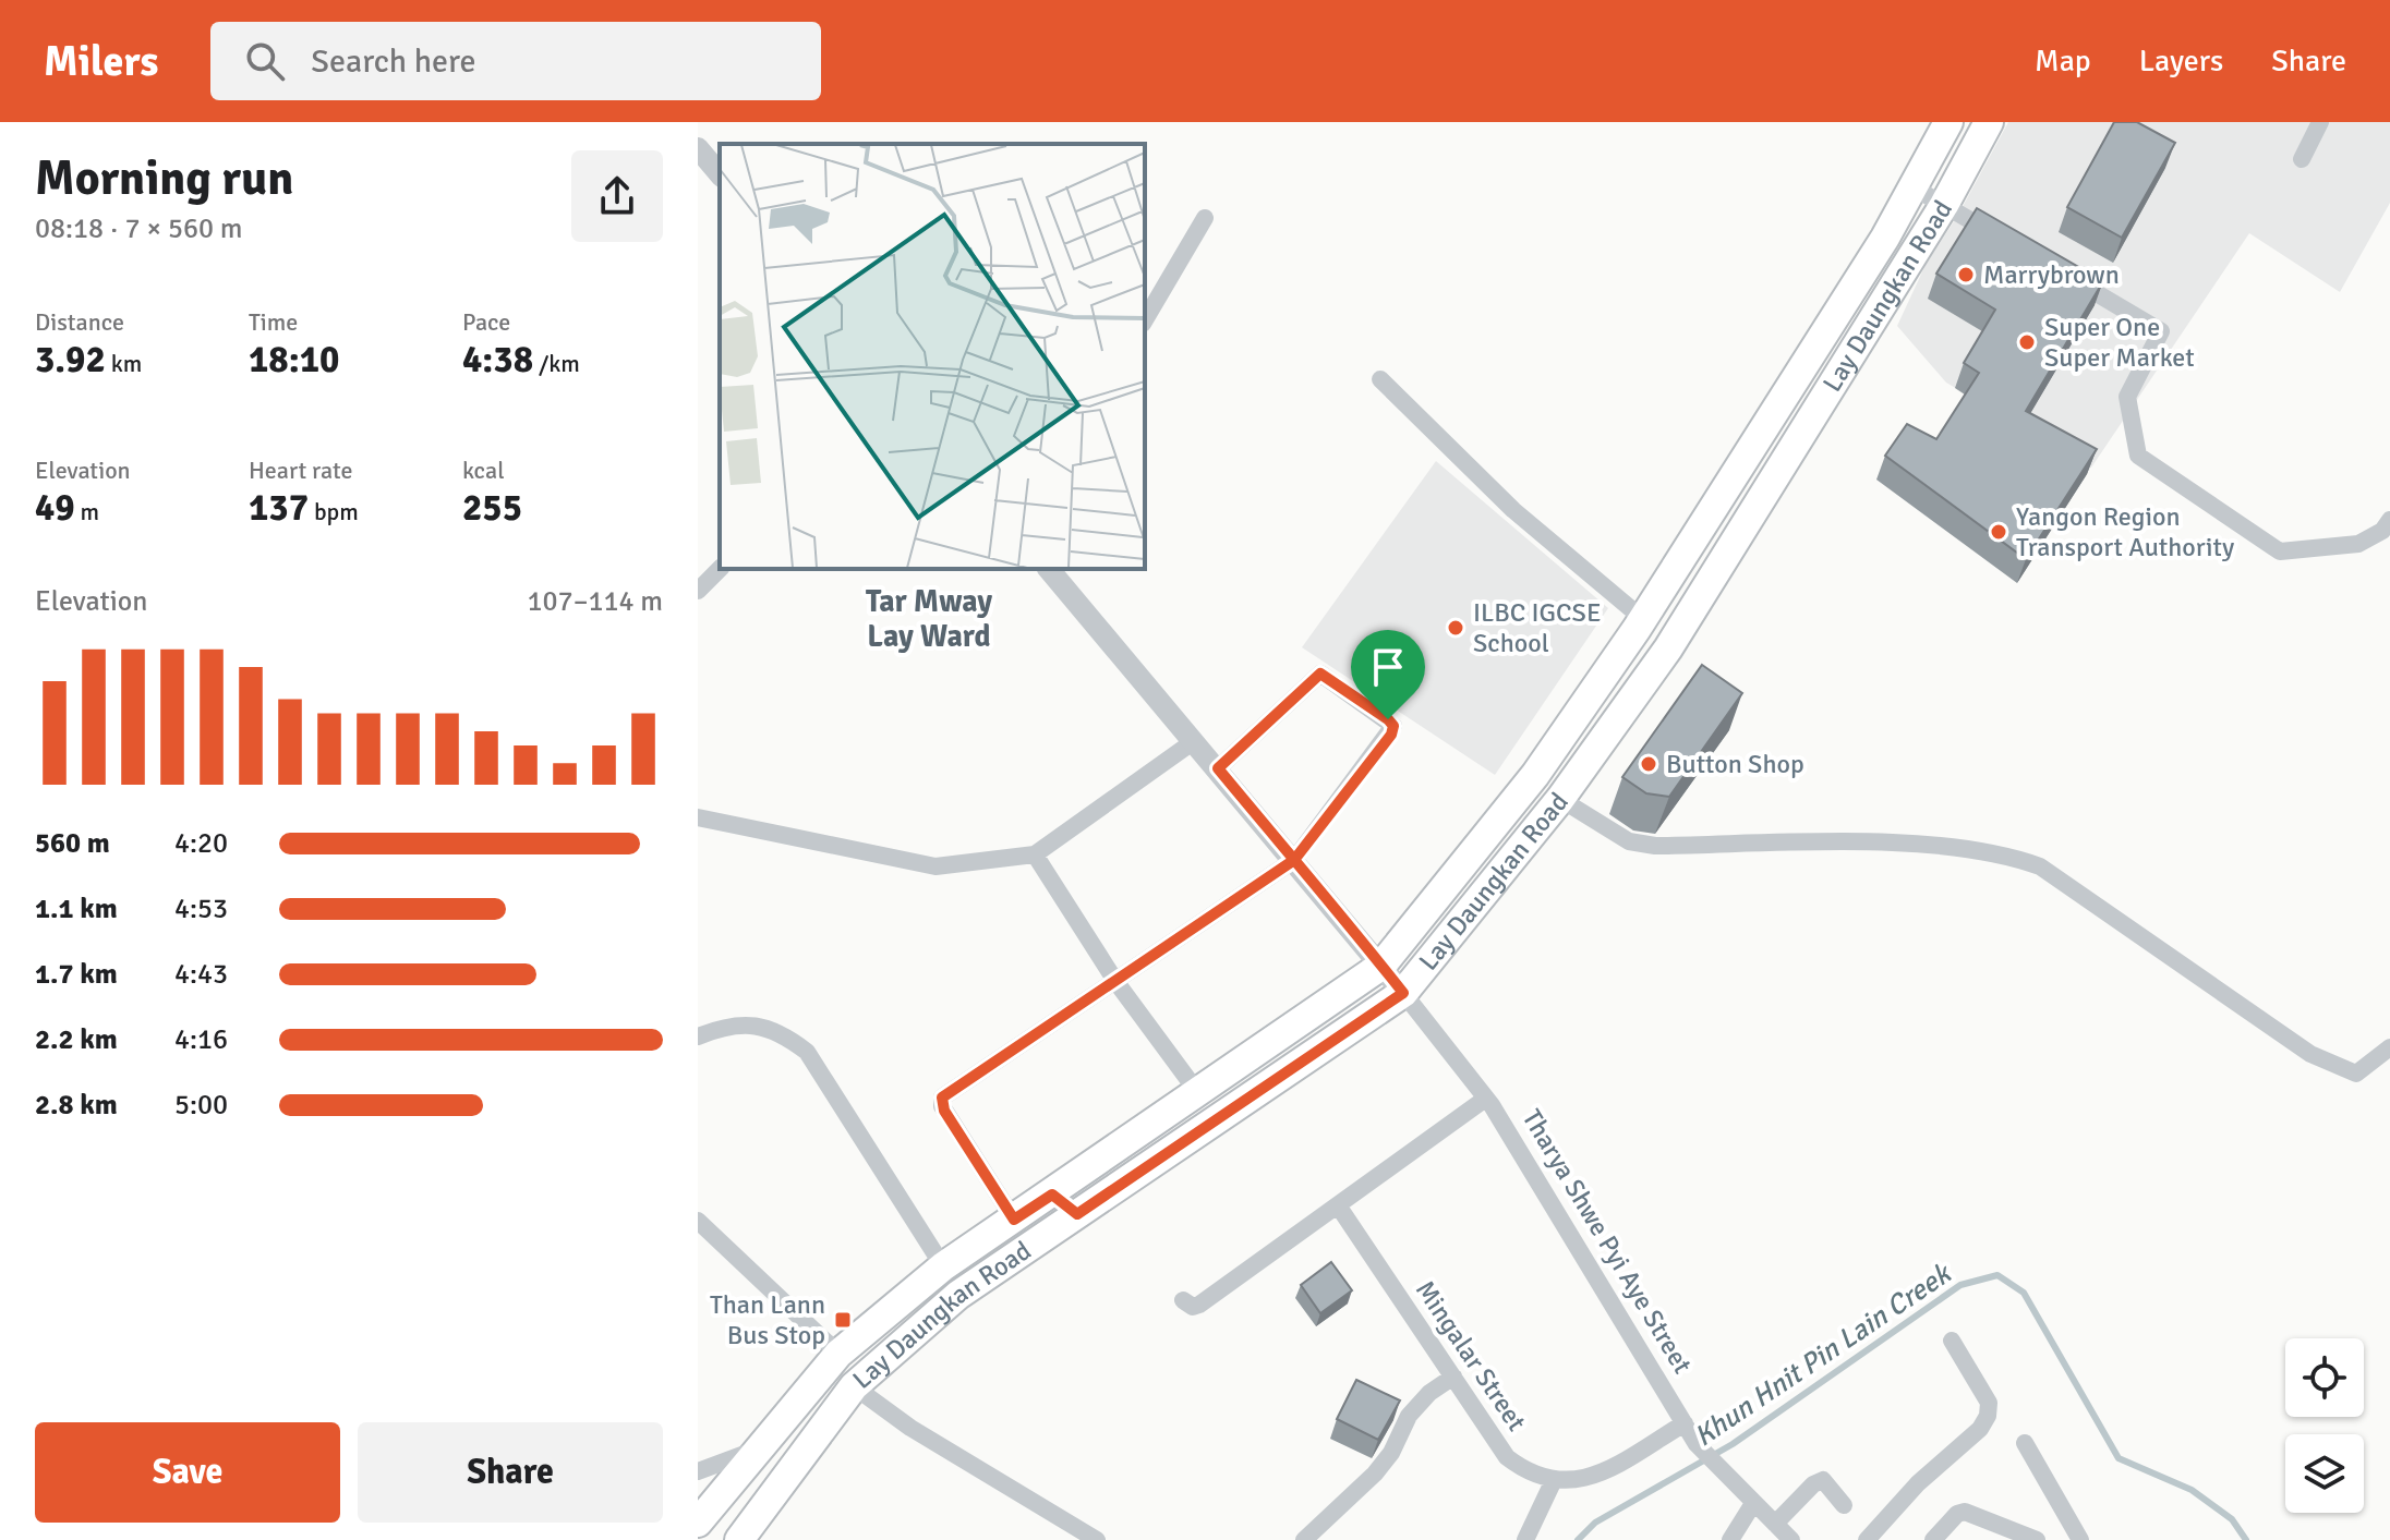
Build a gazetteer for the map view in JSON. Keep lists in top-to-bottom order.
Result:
{
  "streets": {
    "main road": ["Lay Daungkan Road"],
    "street": ["Tharya Shwe Pyi Aye Street", "Mingalar Street"]
  },
  "crossings": [
    ["Lay Daungkan Road", "Tharya Shwe Pyi Aye Street"],
    ["Tharya Shwe Pyi Aye Street", "Mingalar Street"]
  ],
  "districts": ["Tar Mway Lay Ward"],
  "water": ["Khun Hnit Pin Lain Creek"],
  "places": {
    "other": [
      "Marrybrown",
      "Super One Super Market",
      "Yangon Region Transport Authority",
      "ILBC IGCSE School",
      "Button Shop"
    ],
    "transit": ["Than Lann Bus Stop"]
  },
  "page": {
    "header": "Milers",
    "search": "Search here",
    "nav": ["Map", "Layers", "Share"],
    "heading": ["Morning run", "08:18 · 7 × 560 m"],
    "stats": [
      ["Distance", "3.92 km"],
      ["Time", "18:10"],
      ["Pace", "4:38 /km"],
      ["Elevation", "49 m"],
      ["Heart rate", "137 bpm"],
      ["kcal", "255"]
    ],
    "chart": ["Elevation", "107–114 m"],
    "list": [
      {
        "name": "560 m",
        "note": "4:20"
      },
      {
        "name": "1.1 km",
        "note": "4:53"
      },
      {
        "name": "1.7 km",
        "note": "4:43"
      },
      {
        "name": "2.2 km",
        "note": "4:16"
      },
      {
        "name": "2.8 km",
        "note": "5:00"
      }
    ],
    "buttons": ["Save", "Share"]
  }
}
